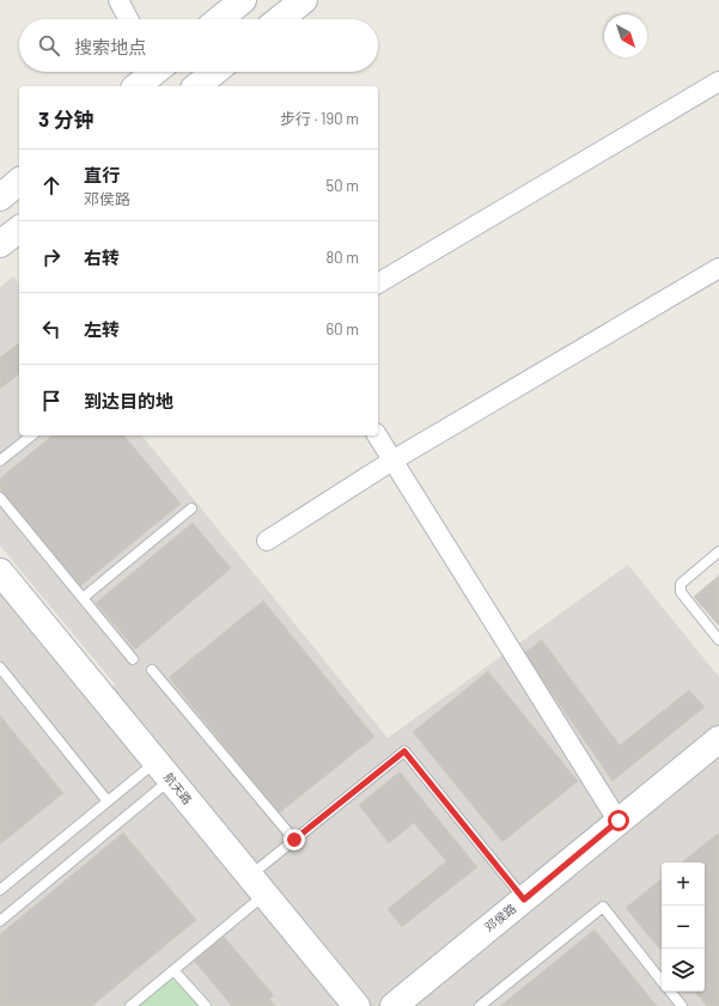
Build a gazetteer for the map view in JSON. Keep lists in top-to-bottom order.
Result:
{
  "streets": {
    "street": ["航天路", "邓侯路"]
  },
  "north": "bottom right",
  "page": {
    "search": "搜索地点",
    "heading": ["3 分钟", "步行 · 190 m"],
    "list": [
      ["直行", "邓侯路", "50 m"],
      ["右转", "80 m"],
      ["左转", "60 m"],
      "到达目的地"
    ],
    "map_buttons": ["+", "−"]
  }
}
